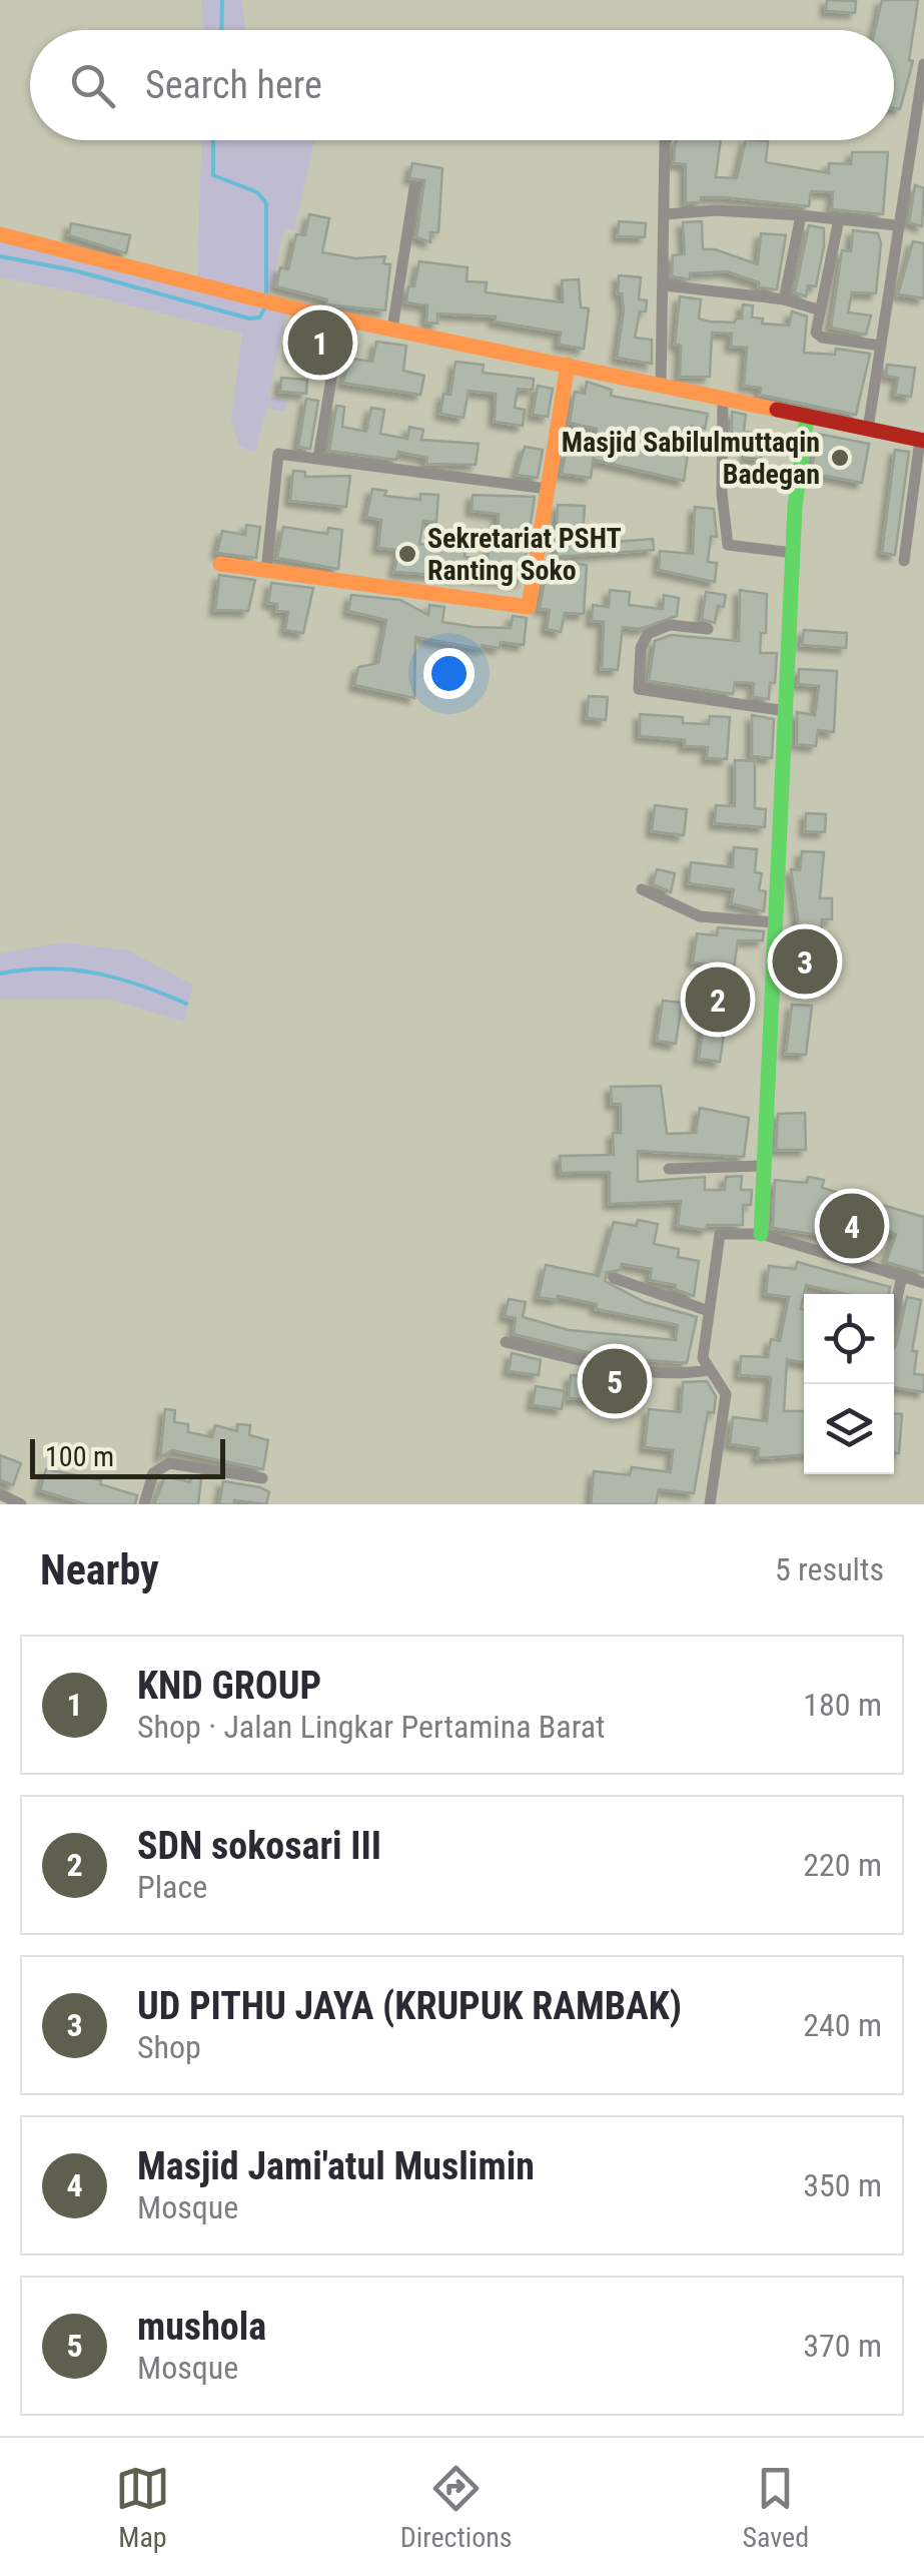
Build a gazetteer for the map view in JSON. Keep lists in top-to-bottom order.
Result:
{
  "places": ["Masjid Sabilulmuttaqin Badegan", "Sekretariat PSHT Ranting Soko"],
  "scale_bar": "100 m",
  "page": {
    "search": "Search here",
    "pins": [
      "1",
      "3",
      "2",
      "4",
      "5"
    ],
    "scale": "100 m",
    "heading": ["Nearby", "5 results"],
    "list": [
      {
        "mark": "1",
        "name": "KND GROUP",
        "note": "Shop · Jalan Lingkar Pertamina Barat",
        "value": "180 m"
      },
      {
        "mark": "2",
        "name": "SDN sokosari III",
        "note": "Place",
        "value": "220 m"
      },
      {
        "mark": "3",
        "name": "UD PITHU JAYA (KRUPUK RAMBAK)",
        "note": "Shop",
        "value": "240 m"
      },
      {
        "mark": "4",
        "name": "Masjid Jami'atul Muslimin",
        "note": "Mosque",
        "value": "350 m"
      },
      {
        "mark": "5",
        "name": "mushola",
        "note": "Mosque",
        "value": "370 m"
      }
    ],
    "nav": ["Map", "Directions", "Saved"]
  }
}
